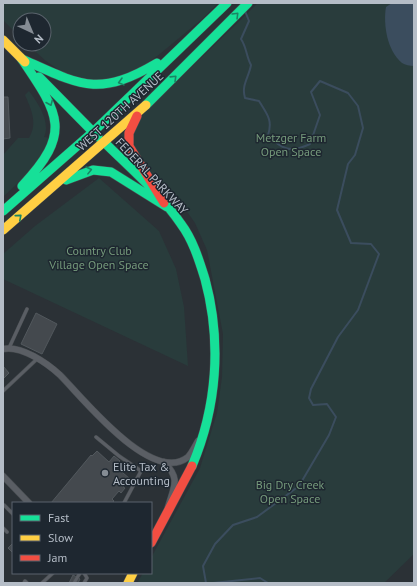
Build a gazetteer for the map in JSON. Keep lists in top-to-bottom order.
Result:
{
  "streets": {
    "main road": ["WEST 120TH AVENUE", "FEDERAL PARKWAY"]
  },
  "crossings": [
    ["WEST 120TH AVENUE", "FEDERAL PARKWAY"]
  ],
  "parks": ["Metzger Farm Open Space", "Country Club Village Open Space", "Big Dry Creek Open Space"],
  "places": ["Elite Tax & Accounting"],
  "legend": ["Fast", "Slow", "Jam"],
  "north": "bottom right"
}
